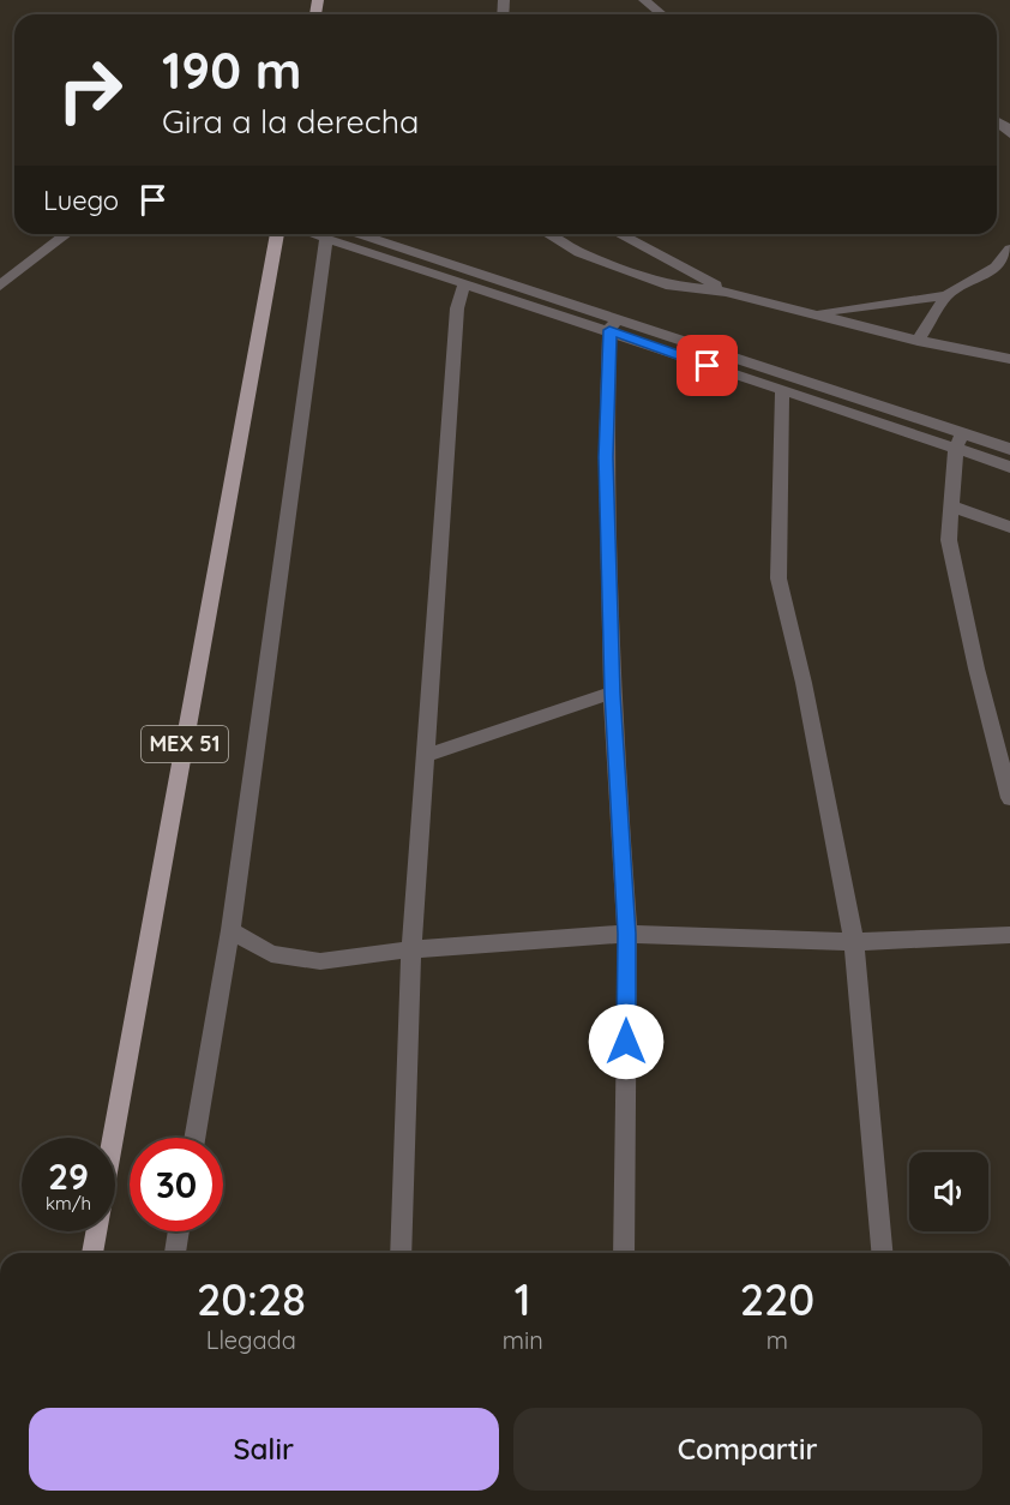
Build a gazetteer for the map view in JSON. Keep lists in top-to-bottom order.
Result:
{
  "streets": {
    "main road": ["MEX 51"]
  },
  "page": {
    "turn": ["190 m", "Gira a la derecha"],
    "then": "Luego",
    "speed": "29 km/h",
    "limit": "30",
    "eta": [
      "20:28",
      "Llegada",
      "1",
      "min",
      "220",
      "m"
    ],
    "buttons": ["Salir", "Compartir"]
  }
}
